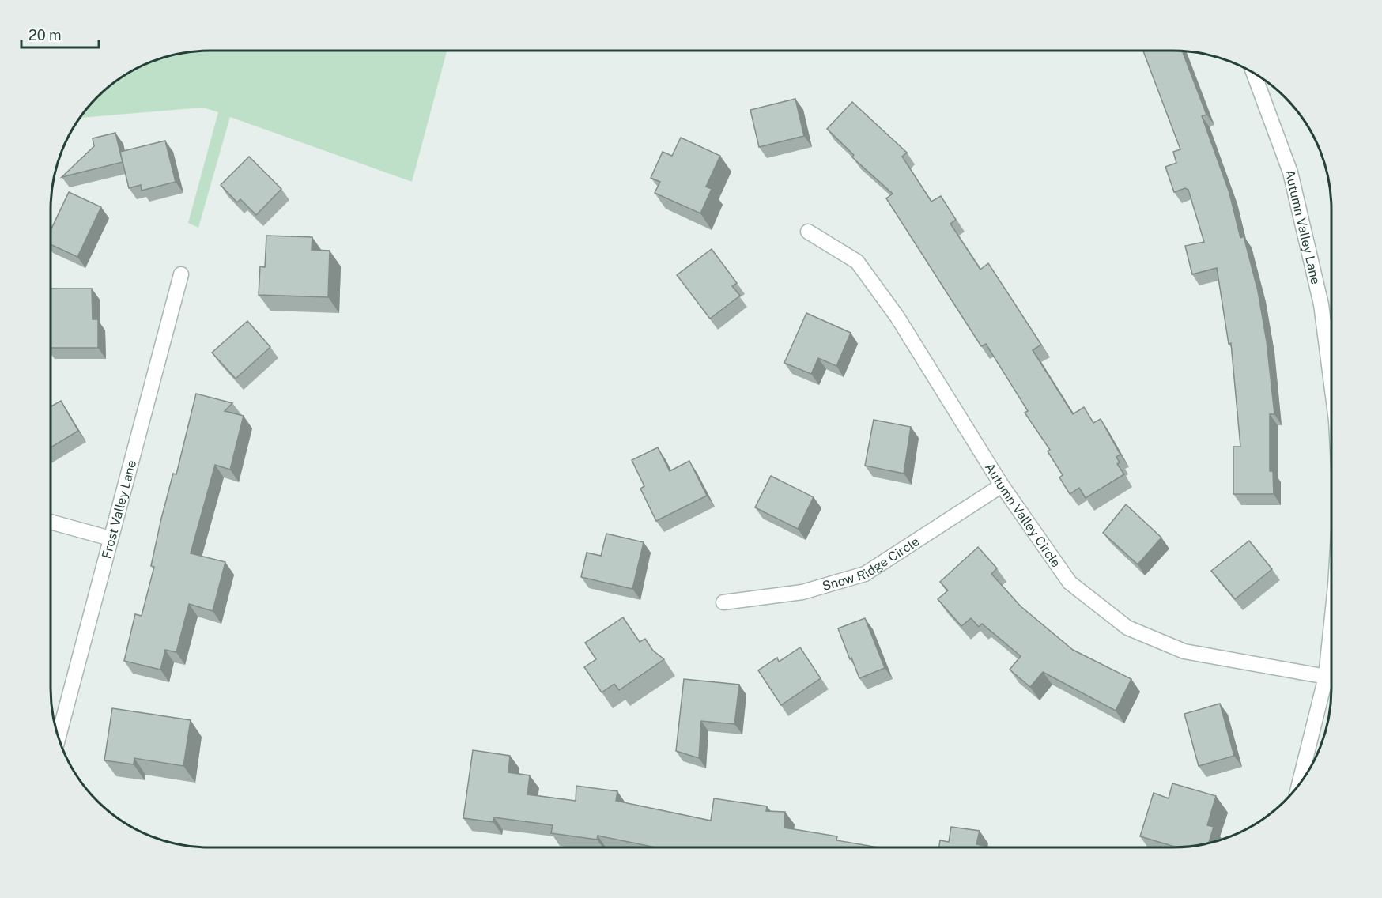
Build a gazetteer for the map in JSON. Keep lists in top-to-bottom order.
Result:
{
  "streets": {
    "street": [
      "Autumn Valley Lane",
      "Frost Valley Lane",
      "Autumn Valley Circle",
      "Snow Ridge Circle"
    ]
  },
  "crossings": [
    ["Autumn Valley Circle", "Snow Ridge Circle"]
  ],
  "scale_bar": "20 m"
}
